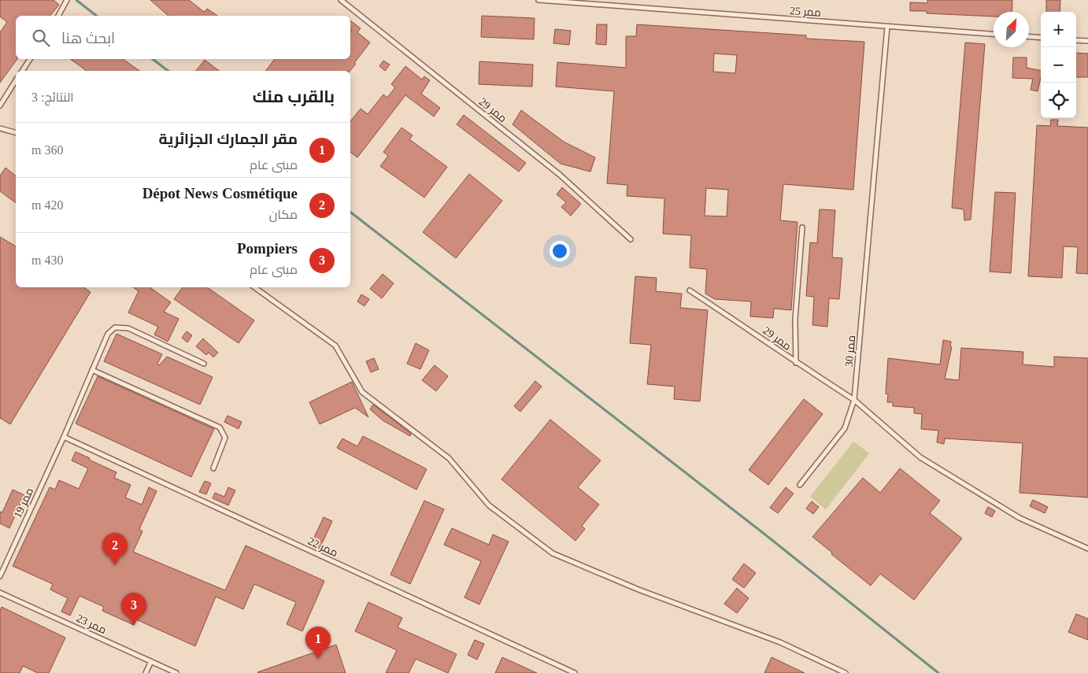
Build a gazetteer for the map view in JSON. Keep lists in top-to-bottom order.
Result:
{
  "streets": {
    "lane": [
      "ممر 25",
      "ممر 29",
      "ممر 30",
      "ممر 19",
      "ممر 22",
      "ممر 23"
    ]
  },
  "crossings": [
    ["ممر 25", "ممر 30"],
    ["ممر 29", "ممر 30"],
    ["ممر 19", "ممر 22"]
  ],
  "north": "top right",
  "page": {
    "map_buttons": ["+", "−"],
    "search": "ابحث هنا",
    "heading": ["بالقرب منك", "النتائج: 3"],
    "list": [
      {
        "mark": "1",
        "name": "مقر الجمارك الجزائرية",
        "note": "مبنى عام",
        "value": "360 m"
      },
      {
        "mark": "2",
        "name": "Dépot News Cosmétique",
        "note": "مكان",
        "value": "420 m"
      },
      {
        "mark": "3",
        "name": "Pompiers",
        "note": "مبنى عام",
        "value": "430 m"
      }
    ],
    "pins": ["2", "3", "1"]
  }
}
